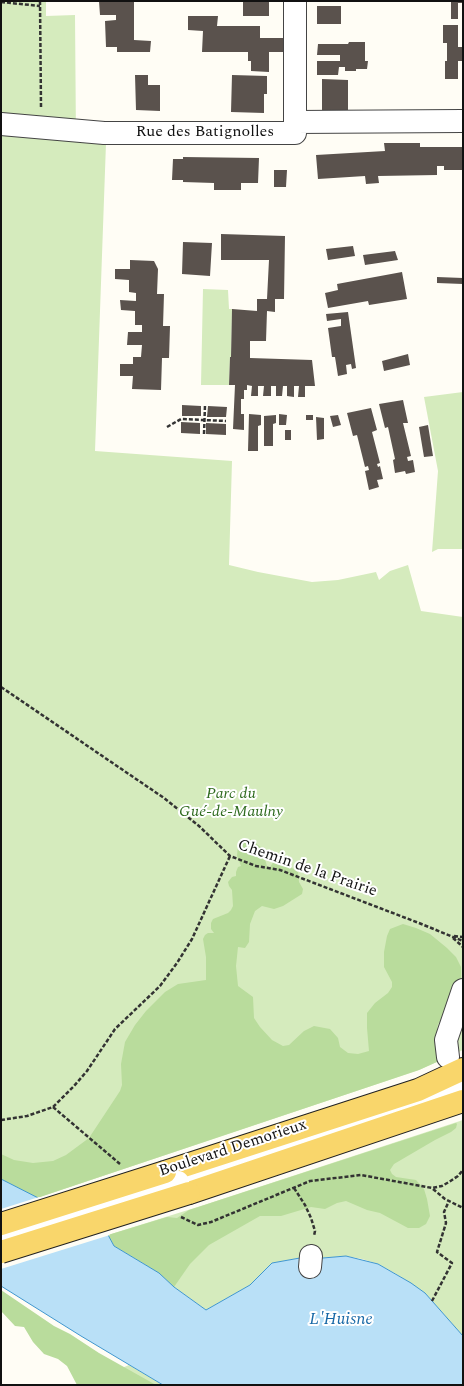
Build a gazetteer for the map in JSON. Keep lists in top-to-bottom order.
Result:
{
  "streets": {
    "main road": ["Boulevard Demorieux"],
    "street": ["Rue des Batignolles"],
    "path": ["Chemin de la Prairie"]
  },
  "water": ["L'Huisne"],
  "parks": ["Parc du Gué-de-Maulny"]
}
